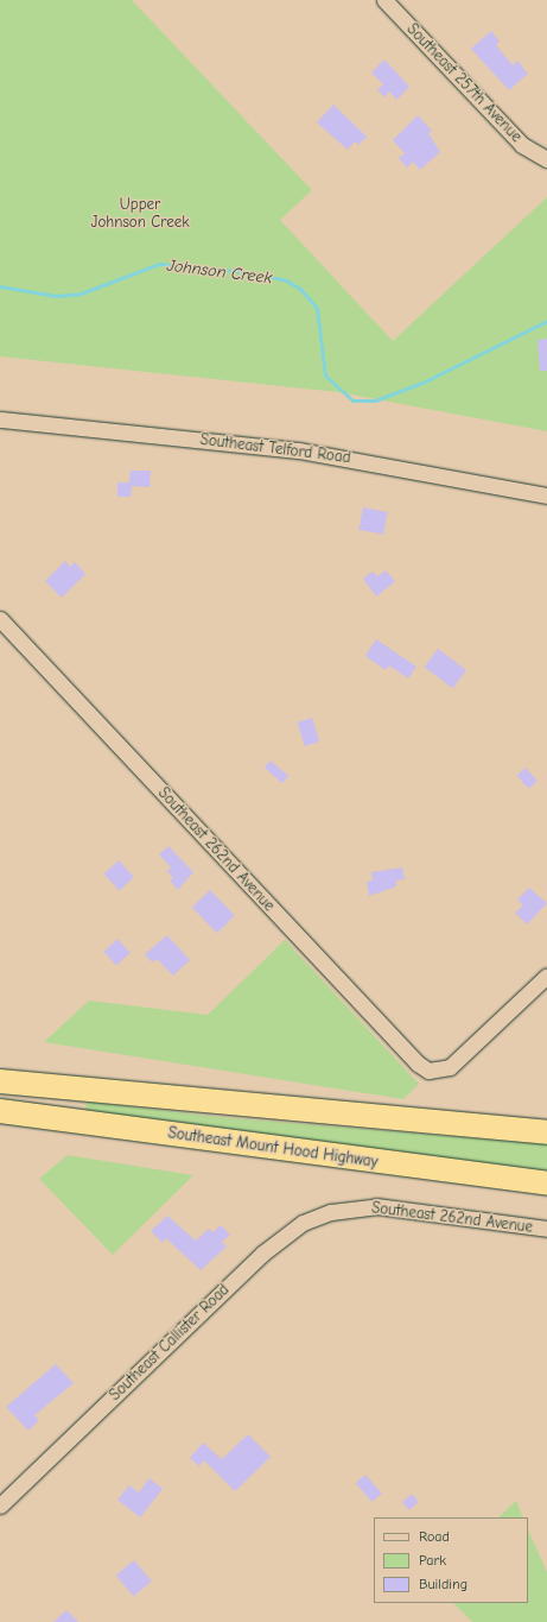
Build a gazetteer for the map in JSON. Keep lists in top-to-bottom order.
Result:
{
  "streets": {
    "highway": ["Southeast Mount Hood Highway"],
    "street": [
      "Southeast 257th Avenue",
      "Southeast Telford Road",
      "Southeast 262nd Avenue",
      "Southeast Callister Road"
    ]
  },
  "crossings": [
    ["Southeast 262nd Avenue", "Southeast Callister Road"]
  ],
  "water": ["Johnson Creek"],
  "parks": ["Upper Johnson Creek"],
  "legend": ["Road", "Park", "Building"]
}
